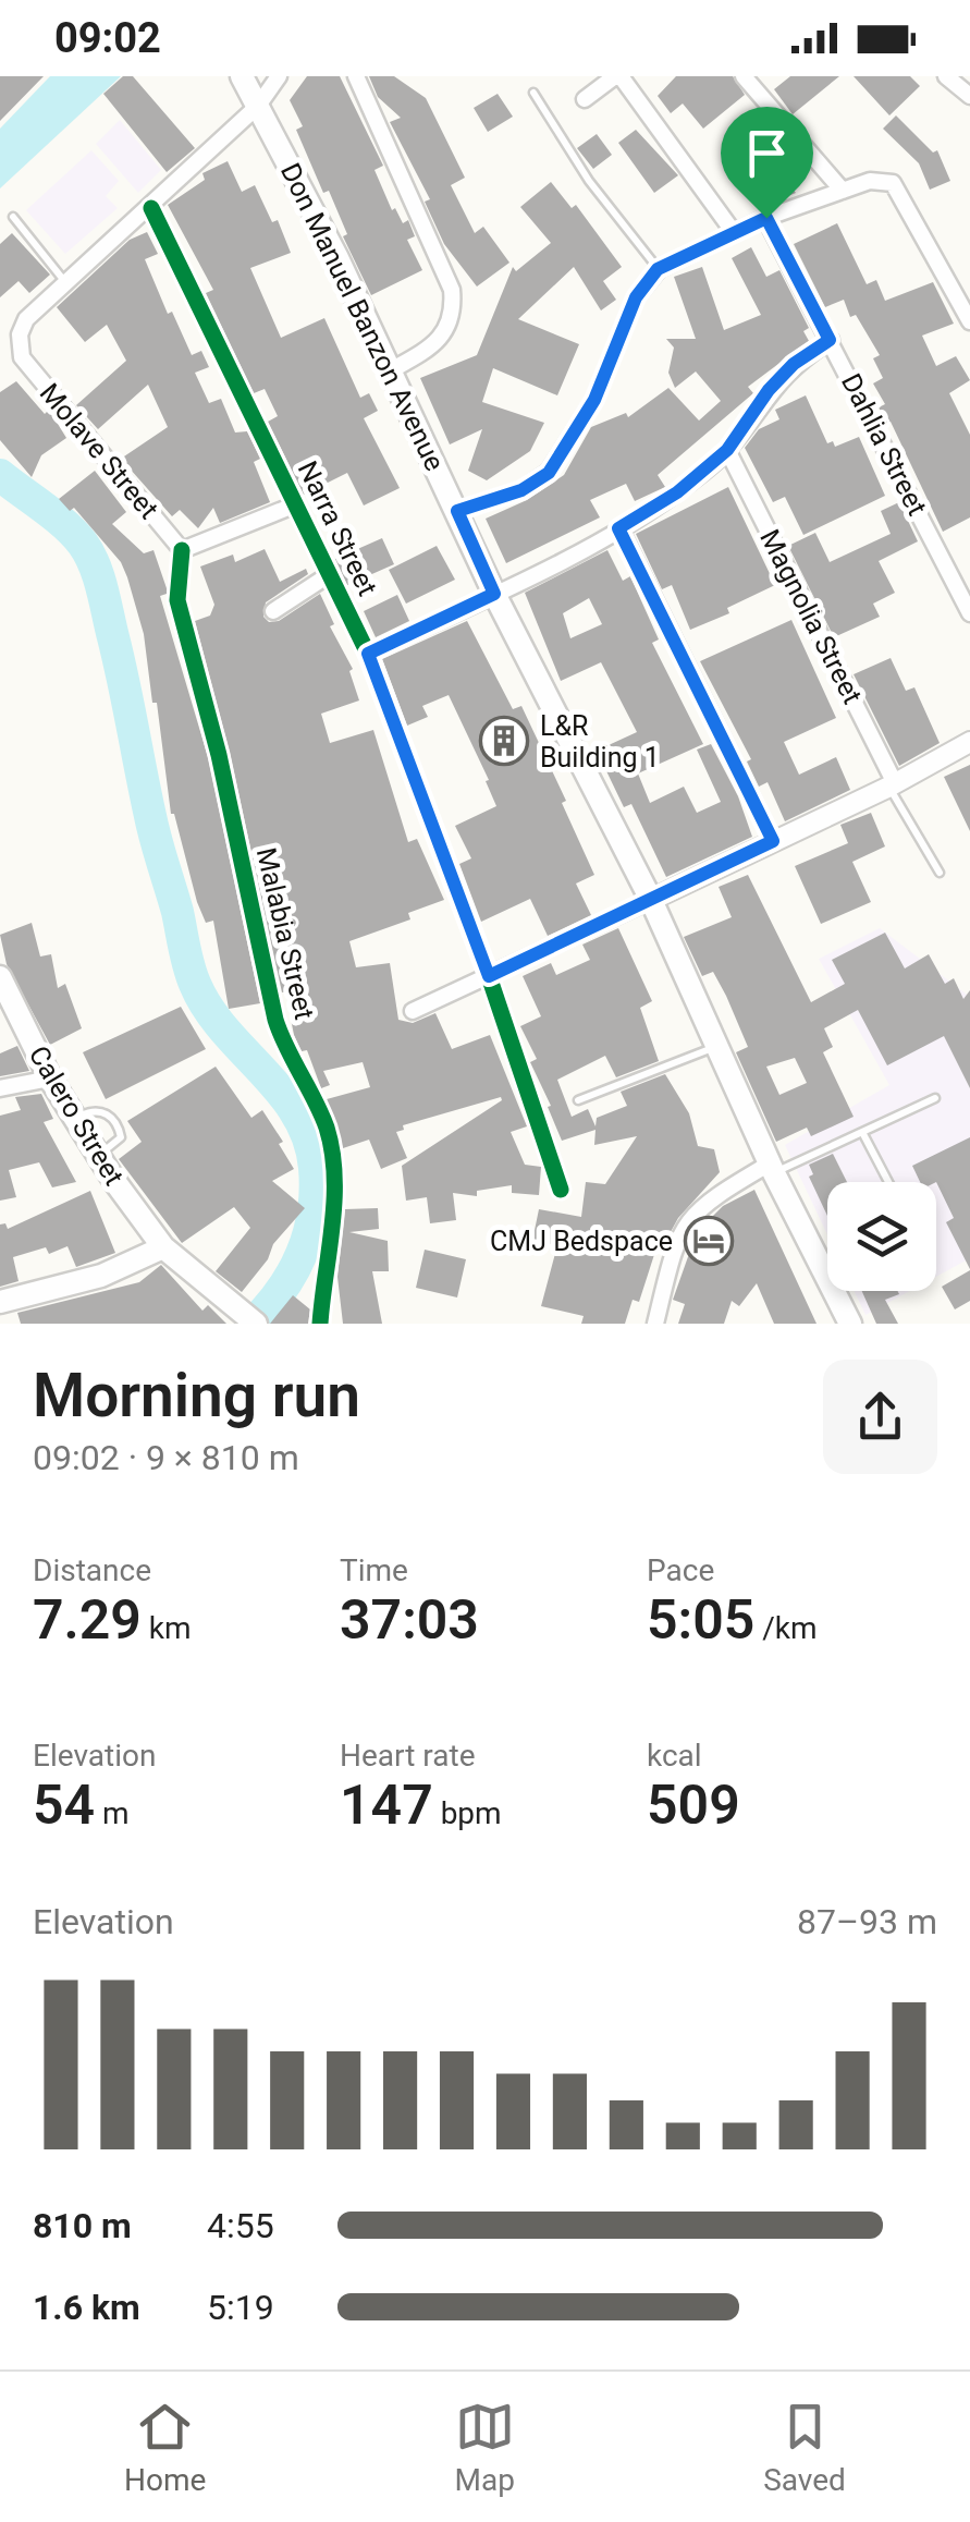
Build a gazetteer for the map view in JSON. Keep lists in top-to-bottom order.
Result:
{
  "streets": {
    "main road": ["Don Manuel Banzon Avenue", "Calero Street"],
    "street": [
      "Dahlia Street",
      "Molave Street",
      "Narra Street",
      "Magnolia Street",
      "Malabia Street"
    ]
  },
  "crossings": [
    ["Don Manuel Banzon Avenue", "Molave Street"],
    ["Molave Street", "Narra Street"],
    ["Molave Street", "Malabia Street"]
  ],
  "places": {
    "building": ["L&R Building 1"],
    "hotel": ["CMJ Bedspace"]
  },
  "page": {
    "status": "09:02",
    "heading": ["Morning run", "09:02 · 9 × 810 m"],
    "stats": [
      ["Distance", "7.29 km"],
      ["Time", "37:03"],
      ["Pace", "5:05 /km"],
      ["Elevation", "54 m"],
      ["Heart rate", "147 bpm"],
      ["kcal", "509"]
    ],
    "chart": ["Elevation", "87–93 m"],
    "list": [
      {
        "name": "810 m",
        "note": "4:55"
      },
      {
        "name": "1.6 km",
        "note": "5:19"
      }
    ],
    "tabs": ["Home", "Map", "Saved"]
  }
}
